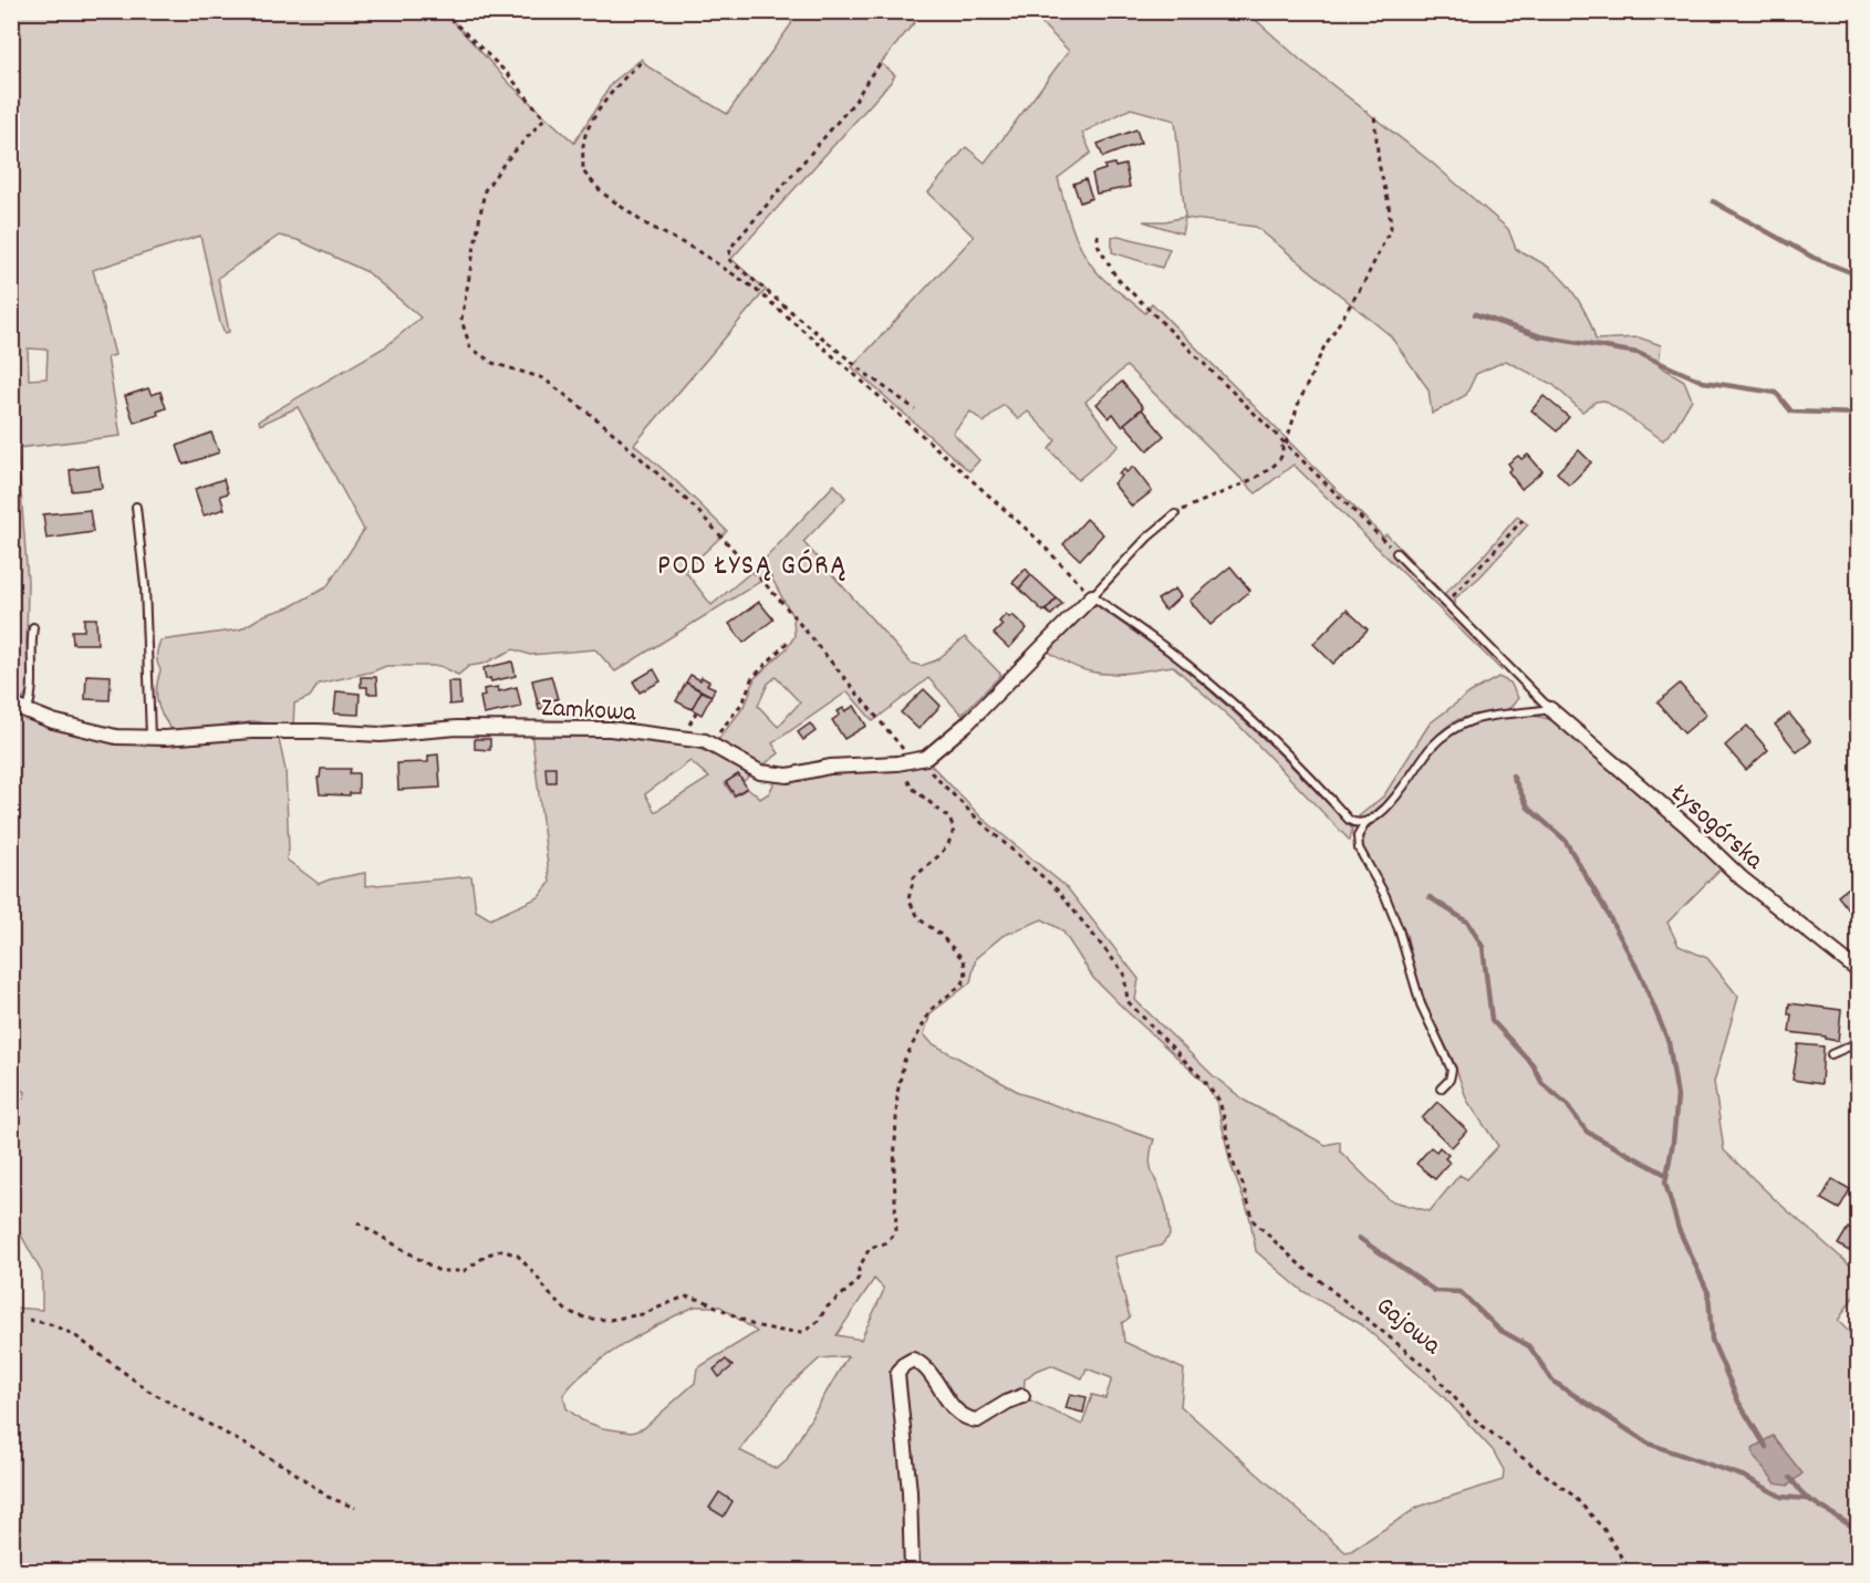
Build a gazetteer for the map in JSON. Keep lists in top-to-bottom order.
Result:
{
  "streets": {
    "street": ["Zamkowa", "Łysogórska"],
    "path": ["Gajowa"]
  },
  "crossings": [
    ["Zamkowa", "Gajowa"]
  ],
  "districts": ["POD ŁYSĄ GÓRĄ"]
}
